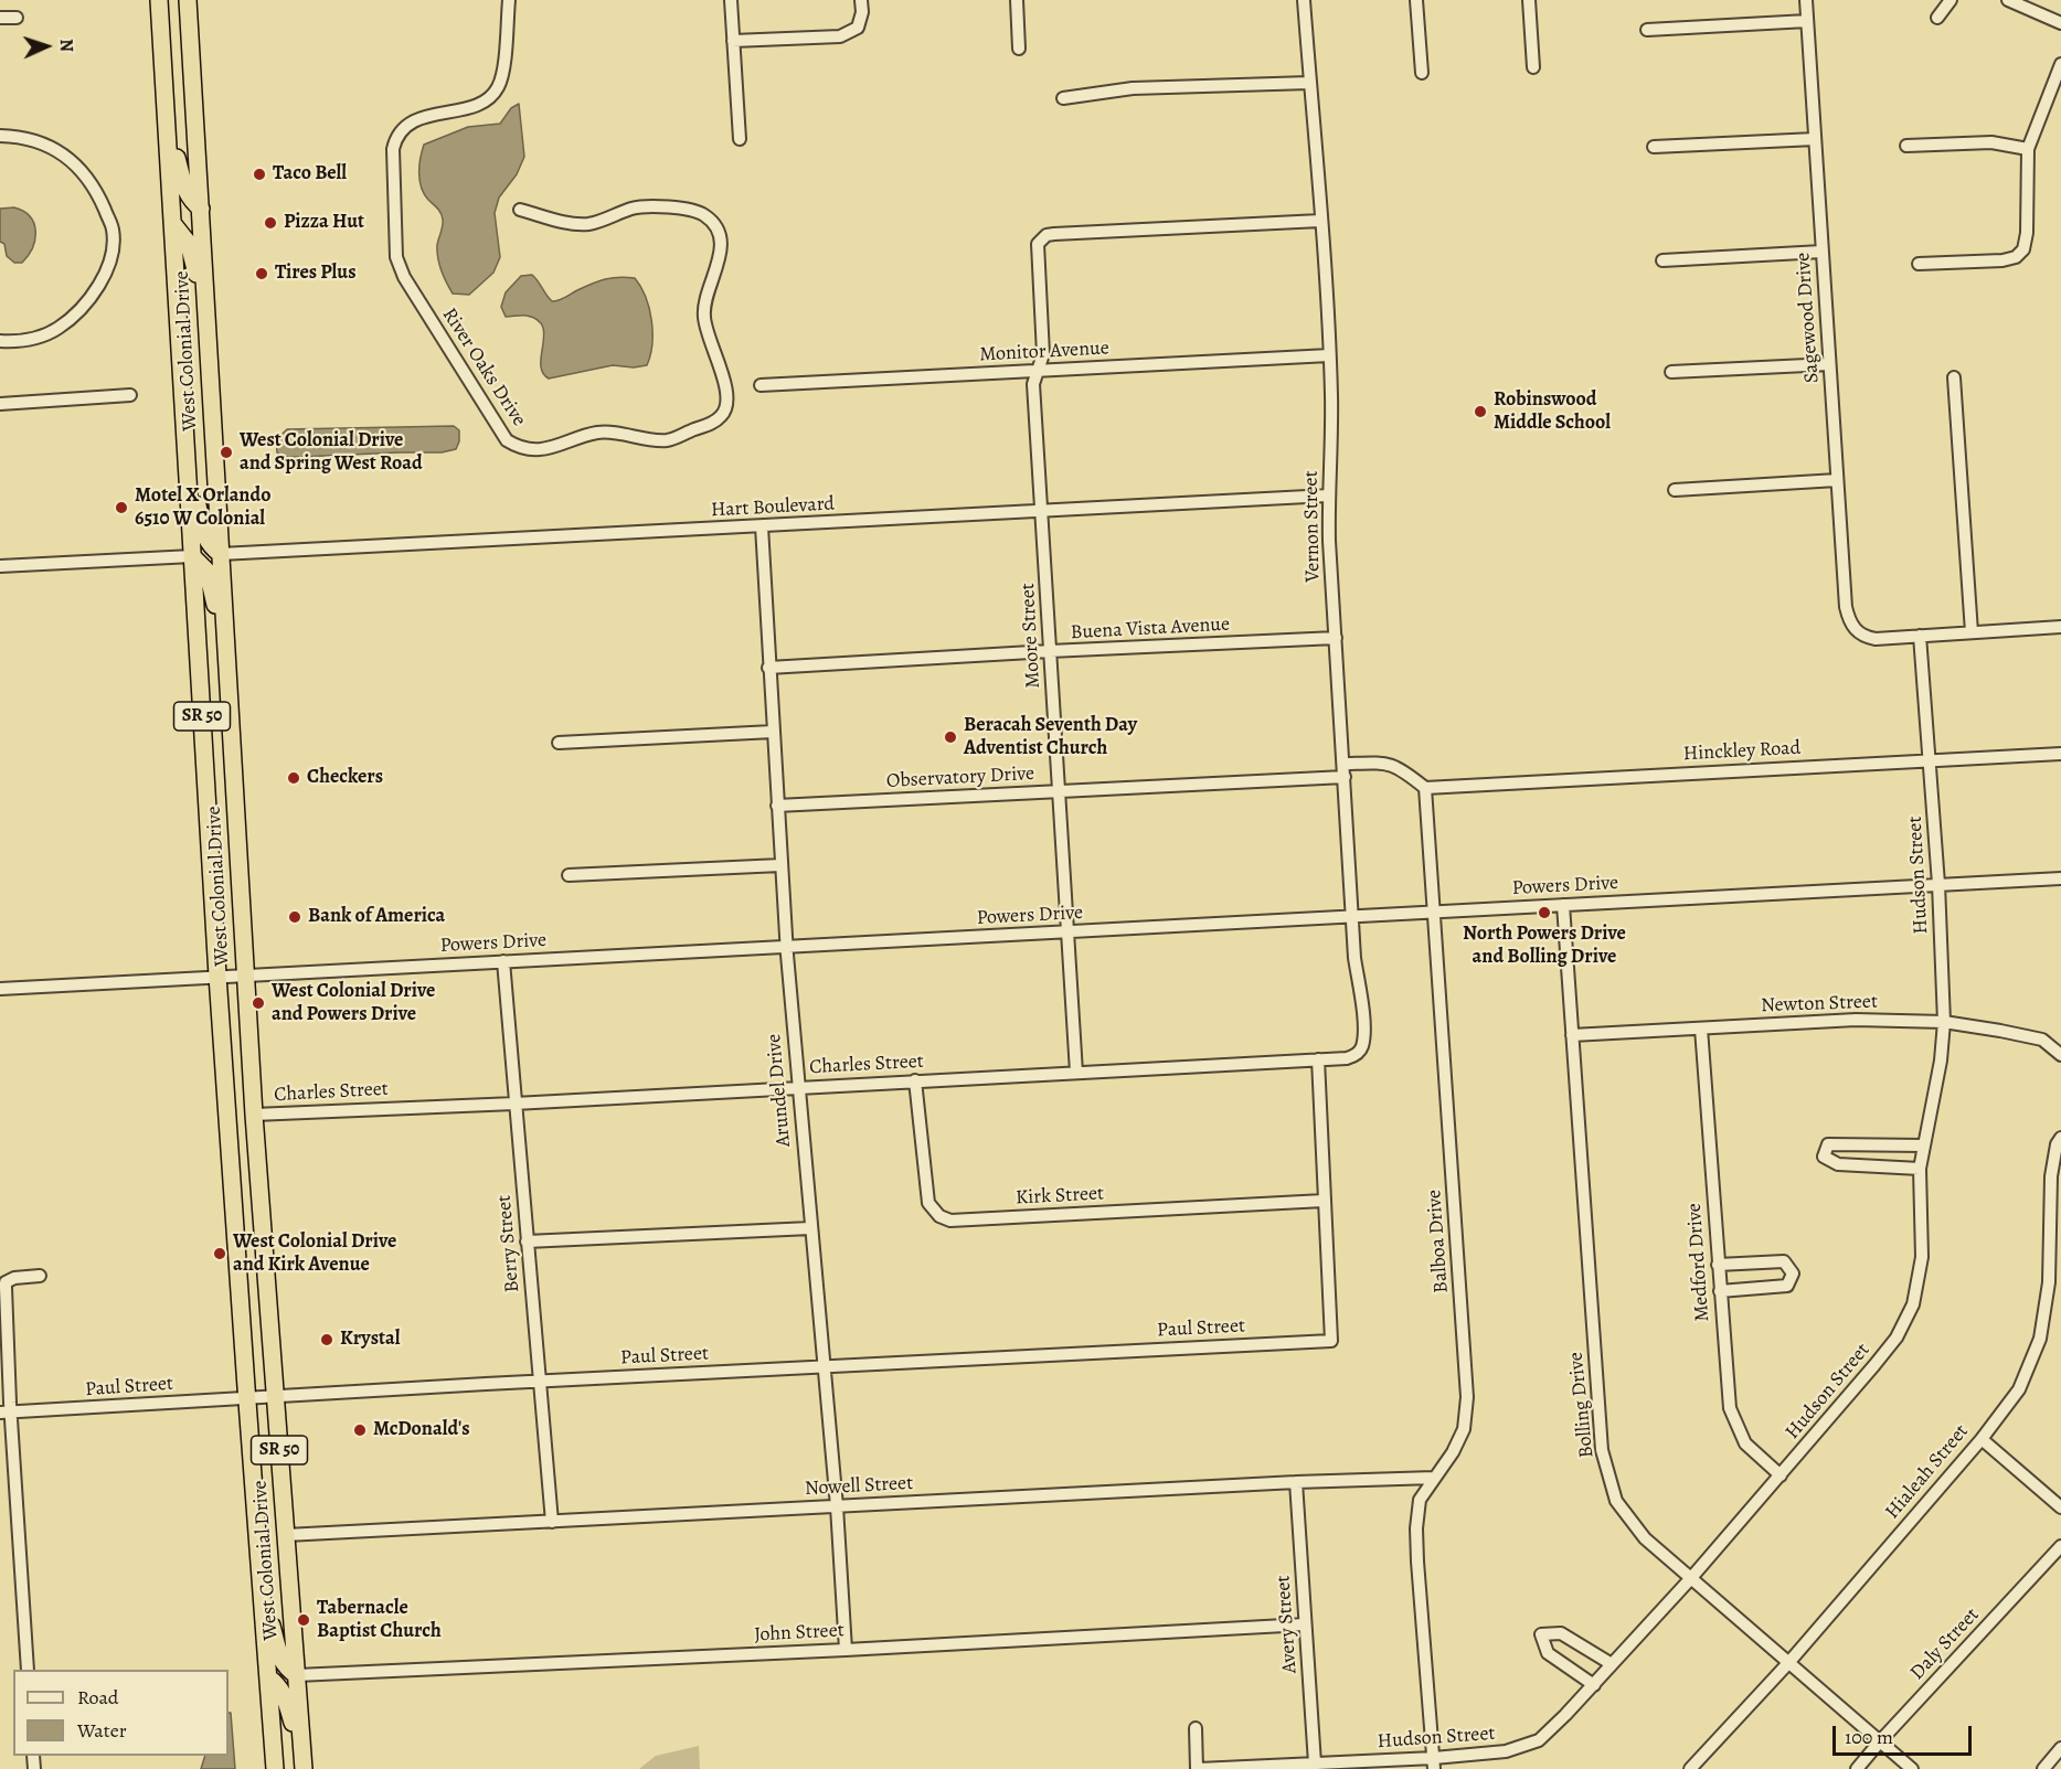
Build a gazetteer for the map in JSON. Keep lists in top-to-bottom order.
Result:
{
  "streets": {
    "highway": ["West Colonial Drive", "SR 50"],
    "street": [
      "Sagewood Drive",
      "Monitor Avenue",
      "River Oaks Drive",
      "Hart Boulevard",
      "Vernon Street",
      "Buena Vista Avenue",
      "Moore Street",
      "Hinckley Road",
      "Observatory Drive",
      "Hudson Street",
      "Powers Drive",
      "Newton Street",
      "Charles Street",
      "Arundel Drive",
      "Kirk Street",
      "Balboa Drive",
      "Berry Street",
      "Medford Drive",
      "Paul Street",
      "Bolling Drive",
      "Hialeah Street",
      "Nowell Street",
      "Avery Street",
      "John Street",
      "Daly Street"
    ]
  },
  "crossings": [
    ["Sagewood Drive", "Hudson Street"],
    ["West Colonial Drive", "Hart Boulevard"],
    ["West Colonial Drive", "Powers Drive"],
    ["West Colonial Drive", "Charles Street"],
    ["West Colonial Drive", "Paul Street"],
    ["West Colonial Drive", "Nowell Street"],
    ["West Colonial Drive", "John Street"],
    ["Monitor Avenue", "Vernon Street"],
    ["Monitor Avenue", "Moore Street"],
    ["Hart Boulevard", "Vernon Street"],
    ["Hart Boulevard", "Moore Street"],
    ["Hart Boulevard", "Arundel Drive"],
    ["Vernon Street", "Buena Vista Avenue"],
    ["Vernon Street", "Moore Street"],
    ["Vernon Street", "Observatory Drive"],
    ["Vernon Street", "Powers Drive"],
    ["Vernon Street", "Charles Street"],
    ["Buena Vista Avenue", "Moore Street"],
    ["Buena Vista Avenue", "Arundel Drive"],
    ["Moore Street", "Observatory Drive"],
    ["Moore Street", "Powers Drive"],
    ["Moore Street", "Charles Street"],
    ["Hinckley Road", "Hudson Street"],
    ["Hinckley Road", "Balboa Drive"],
    ["Observatory Drive", "Arundel Drive"],
    ["Hudson Street", "Powers Drive"],
    ["Hudson Street", "Newton Street"],
    ["Hudson Street", "Balboa Drive"],
    ["Hudson Street", "Medford Drive"],
    ["Hudson Street", "Bolling Drive"],
    ["Hudson Street", "Avery Street"],
    ["Powers Drive", "Arundel Drive"],
    ["Powers Drive", "Balboa Drive"],
    ["Powers Drive", "Berry Street"],
    ["Powers Drive", "Bolling Drive"],
    ["Newton Street", "Medford Drive"],
    ["Newton Street", "Bolling Drive"],
    ["Charles Street", "Arundel Drive"],
    ["Charles Street", "Kirk Street"],
    ["Charles Street", "Berry Street"],
    ["Arundel Drive", "Paul Street"],
    ["Arundel Drive", "Nowell Street"],
    ["Arundel Drive", "John Street"],
    ["Kirk Street", "Paul Street"],
    ["Balboa Drive", "Nowell Street"],
    ["Berry Street", "Paul Street"],
    ["Berry Street", "Nowell Street"],
    ["Bolling Drive", "Hialeah Street"],
    ["Bolling Drive", "Daly Street"],
    ["Nowell Street", "Avery Street"],
    ["Avery Street", "John Street"]
  ],
  "places": [
    "Taco Bell",
    "Pizza Hut",
    "Tires Plus",
    "Robinswood Middle School",
    "West Colonial Drive and Spring West Road",
    "Motel X Orlando 6510 W Colonial",
    "Beracah Seventh Day Adventist Church",
    "Checkers",
    "North Powers Drive and Bolling Drive",
    "Bank of America",
    "West Colonial Drive and Powers Drive",
    "West Colonial Drive and Kirk Avenue",
    "Krystal",
    "McDonald's",
    "Tabernacle Baptist Church"
  ],
  "legend": ["Road", "Water"],
  "scale_bar": "100 m",
  "north": "right"
}
